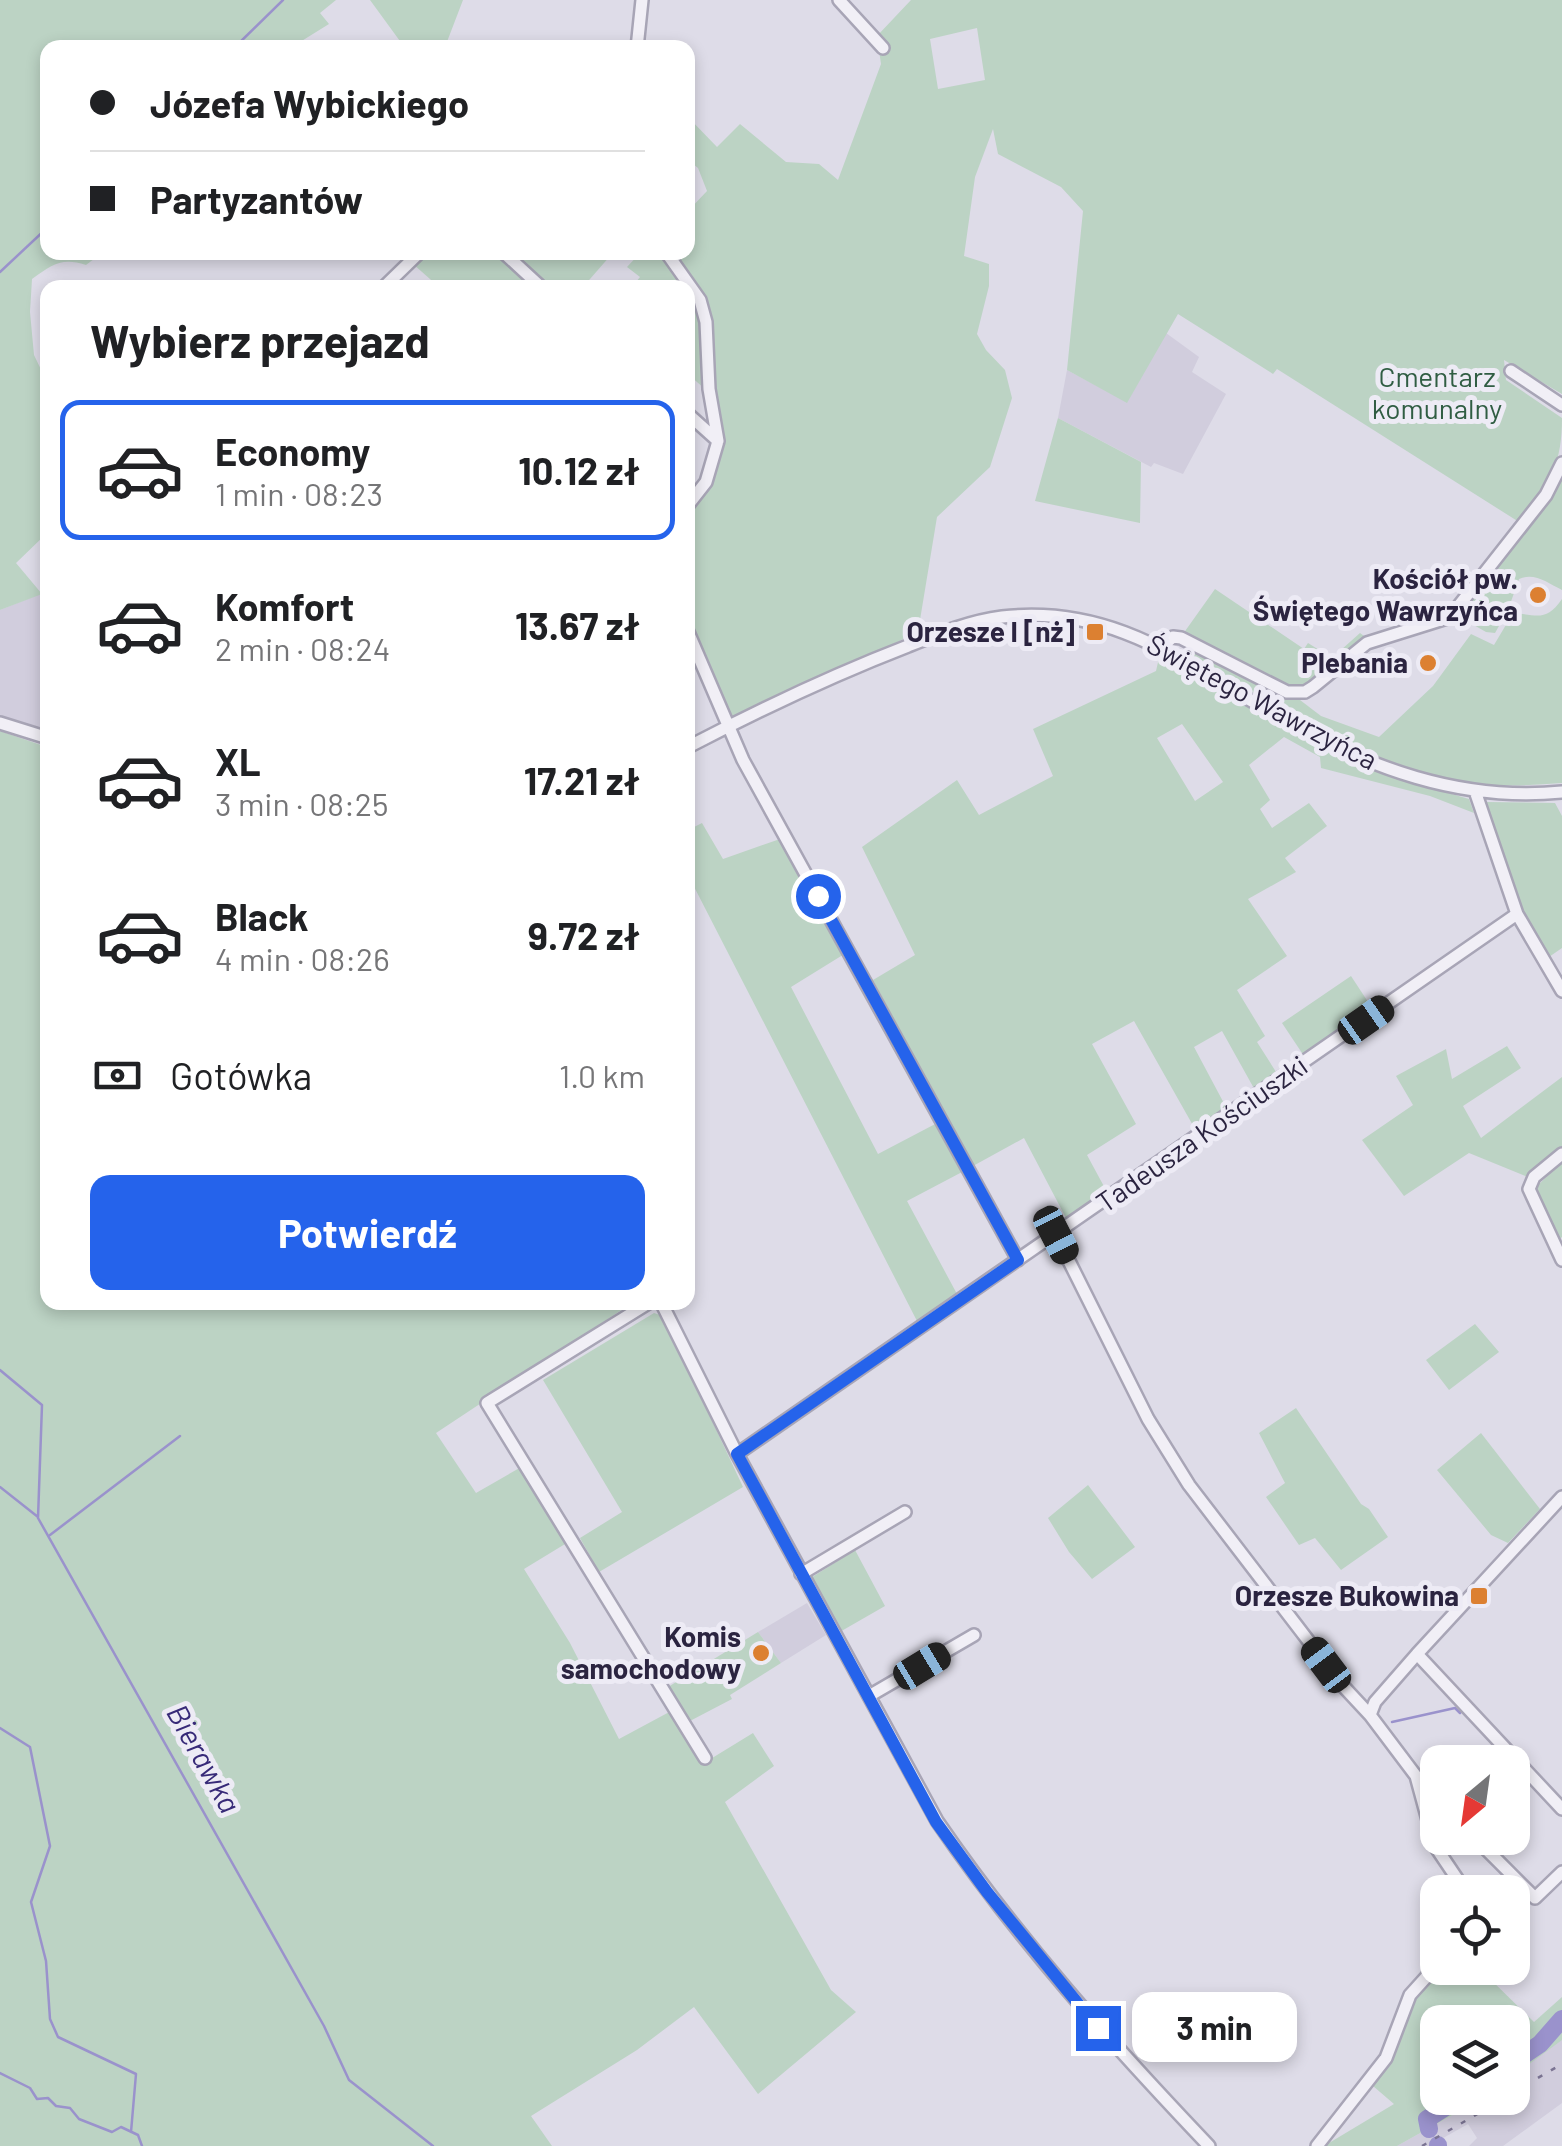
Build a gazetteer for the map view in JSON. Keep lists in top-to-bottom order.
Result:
{
  "streets": {
    "street": ["Świętego Wawrzyńca", "Tadeusza Kościuszki"]
  },
  "water": ["Bierawka"],
  "parks": ["Cmentarz komunalny"],
  "places": {
    "other": ["Kościół pw. Świętego Wawrzyńca", "Plebania", "Komis samochodowy"],
    "transit": ["Orzesze I [nż]", "Orzesze Bukowina"]
  },
  "north": "bottom left",
  "page": {
    "banner": ["Józefa Wybickiego", "Partyzantów"],
    "heading": "Wybierz przejazd",
    "list": [
      {
        "name": "Economy",
        "note": "1 min · 08:23",
        "value": "10.12 zł"
      },
      {
        "name": "Komfort",
        "note": "2 min · 08:24",
        "value": "13.67 zł"
      },
      {
        "name": "XL",
        "note": "3 min · 08:25",
        "value": "17.21 zł"
      },
      {
        "name": "Black",
        "note": "4 min · 08:26",
        "value": "9.72 zł"
      }
    ],
    "pay": ["Gotówka", "1.0 km"],
    "buttons": "Potwierdź",
    "bubble": "3 min"
  }
}
